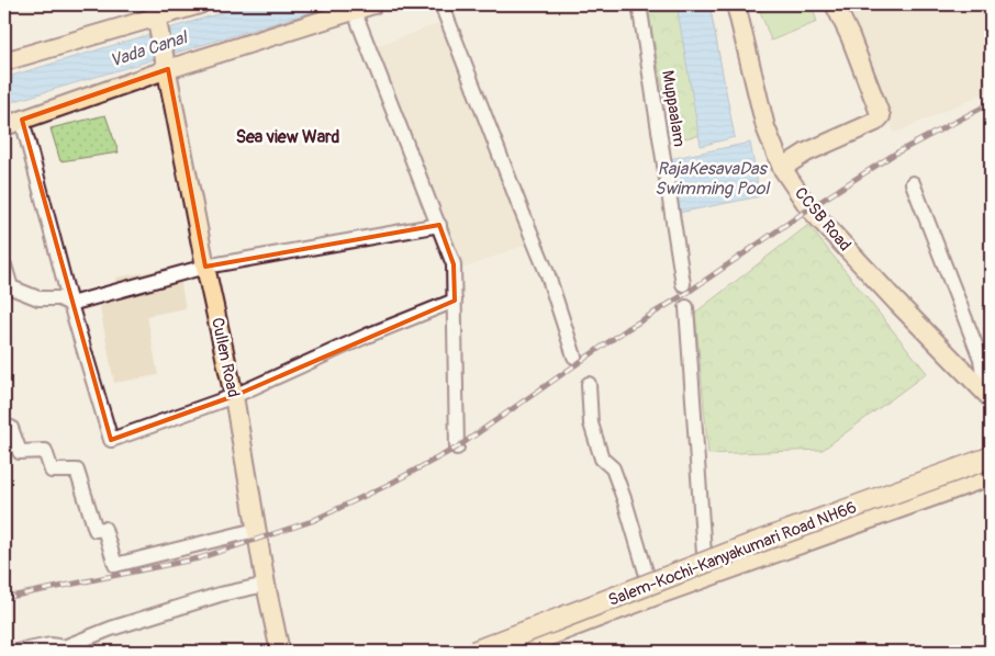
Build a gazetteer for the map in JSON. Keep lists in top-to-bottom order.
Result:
{
  "streets": {
    "highway": ["Salem-Kochi-Kanyakumari Road NH66"],
    "main road": ["CCSB Road", "Cullen Road"],
    "street": ["Muppaalam"]
  },
  "districts": ["Sea view Ward"],
  "water": ["Vada Canal", "RajaKesavaDas Swimming Pool"]
}
